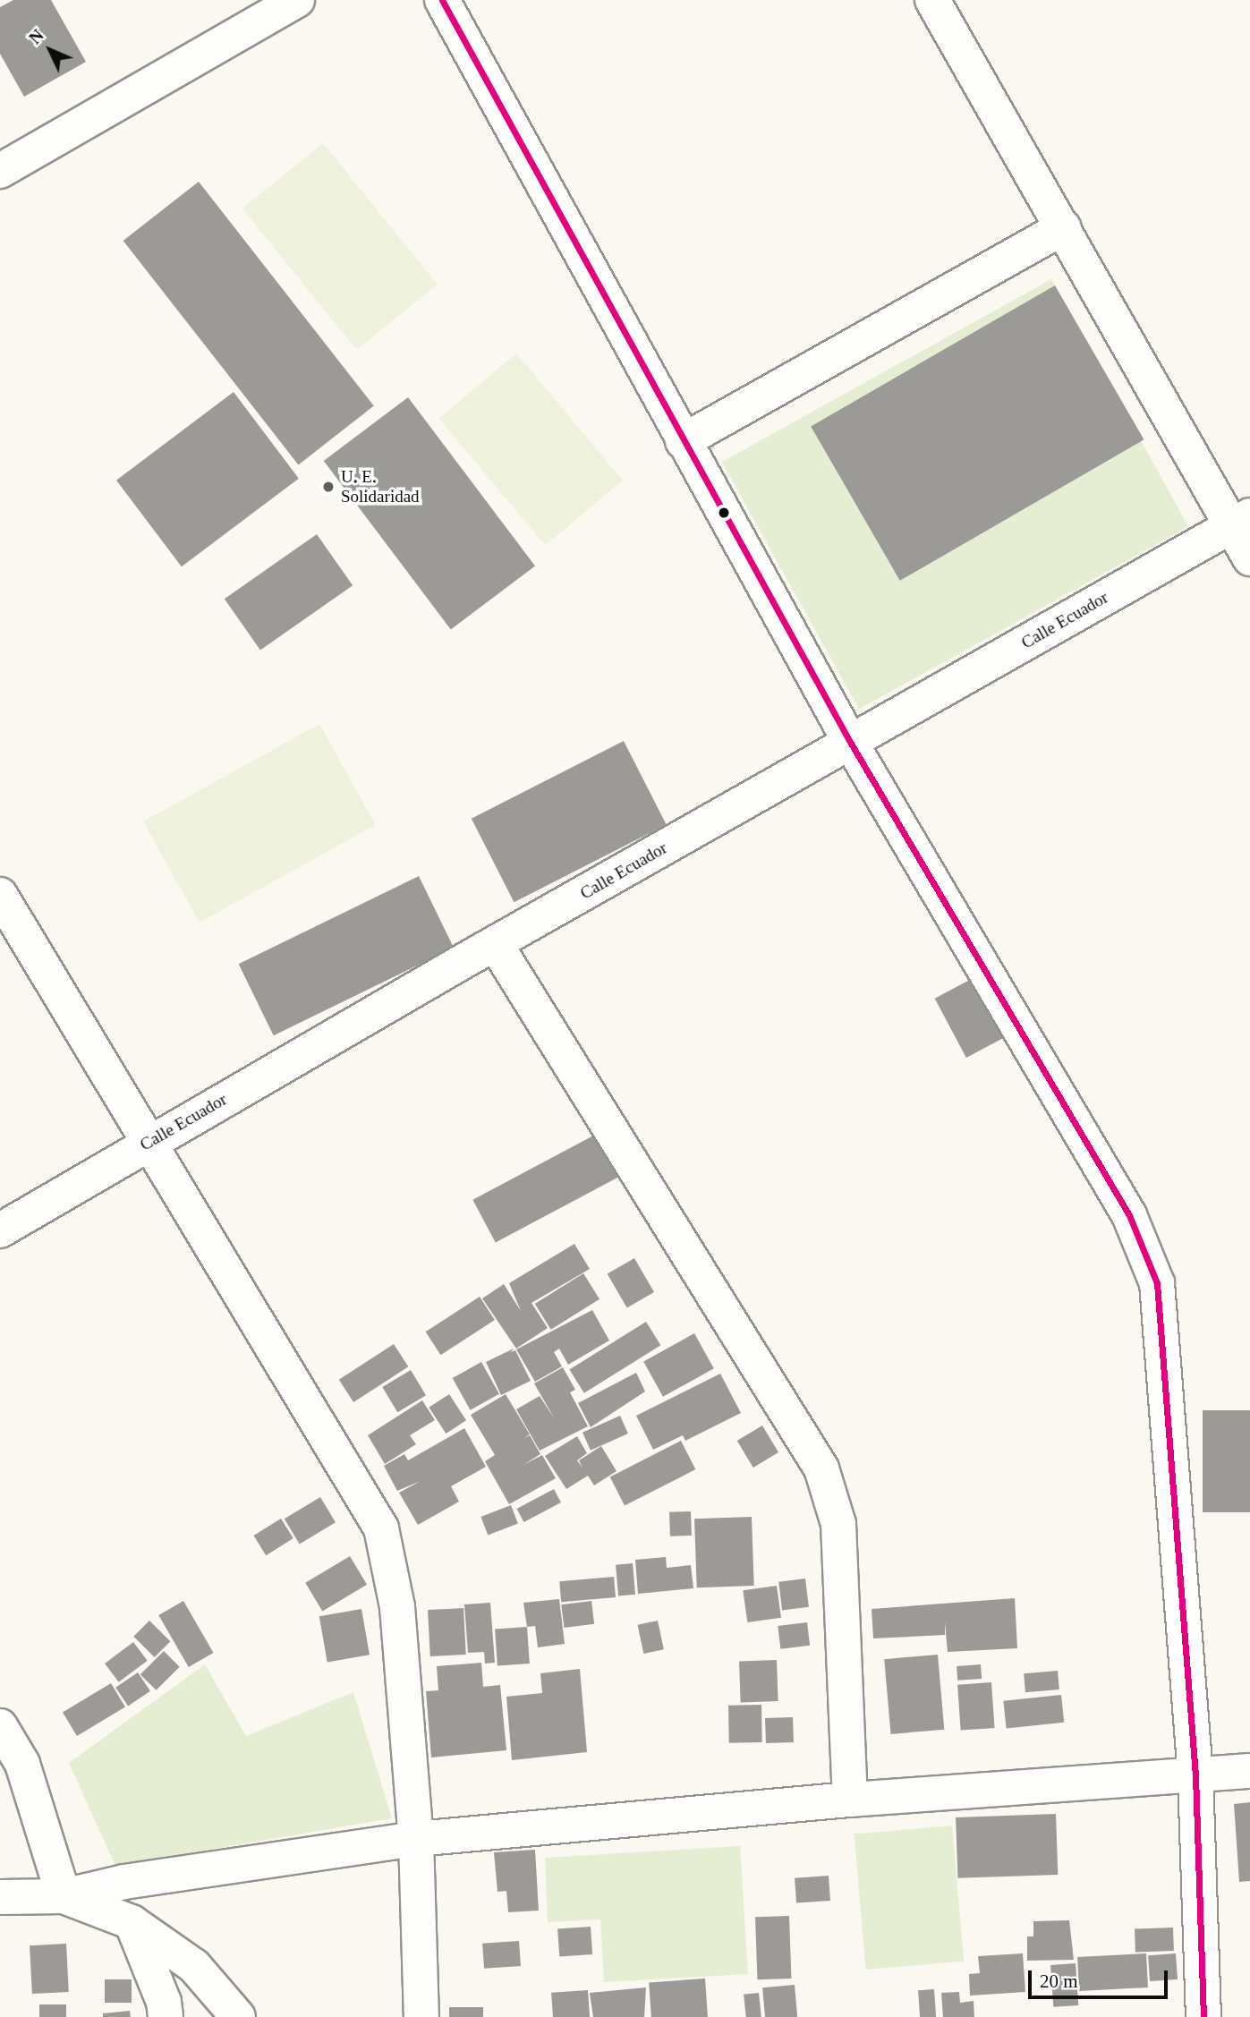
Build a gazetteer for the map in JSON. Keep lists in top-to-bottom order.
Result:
{
  "streets": {
    "street": ["Calle Ecuador"]
  },
  "places": ["U. E. Solidaridad"],
  "scale_bar": "20 m",
  "north": "top left"
}
